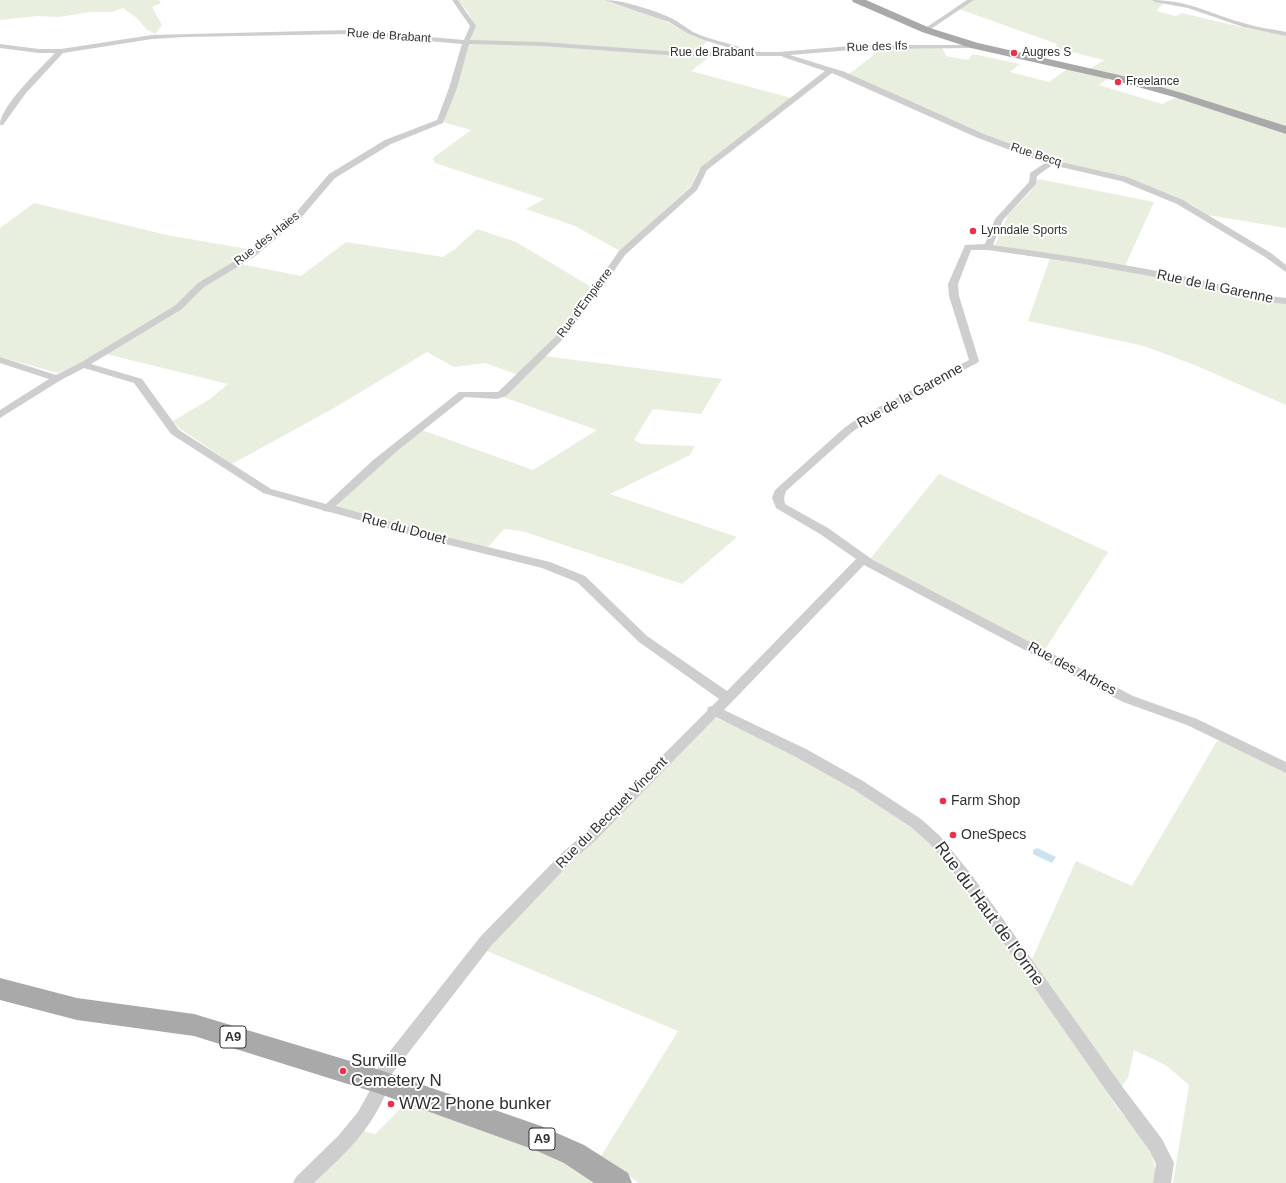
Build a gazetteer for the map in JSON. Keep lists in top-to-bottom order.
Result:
{
  "streets": {
    "main road": ["A9"],
    "street": [
      "Rue de Brabant",
      "Rue des Ifs",
      "Rue Becq",
      "Rue des Haies",
      "Rue de la Garenne",
      "Rue d'Empierre",
      "Rue du Douet",
      "Rue des Arbres",
      "Rue du Becquet Vincent",
      "Rue du Haut de l'Orme"
    ]
  },
  "crossings": [
    ["Rue de Brabant", "Rue des Ifs"],
    ["Rue de Brabant", "Rue Becq"],
    ["Rue de Brabant", "Rue des Haies"],
    ["Rue des Ifs", "Rue Becq"],
    ["Rue Becq", "Rue d'Empierre"],
    ["Rue des Haies", "Rue du Douet"],
    ["Rue de la Garenne", "Rue des Arbres"],
    ["Rue de la Garenne", "Rue du Becquet Vincent"],
    ["Rue d'Empierre", "Rue du Douet"],
    ["Rue du Douet", "Rue du Becquet Vincent"],
    ["Rue des Arbres", "Rue du Becquet Vincent"],
    ["Rue du Becquet Vincent", "Rue du Haut de l'Orme"],
    ["Rue du Becquet Vincent", "A9"]
  ],
  "places": [
    "Augres S",
    "Freelance",
    "Lynndale Sports",
    "Farm Shop",
    "OneSpecs",
    "Surville Cemetery N",
    "WW2 Phone bunker"
  ]
}
